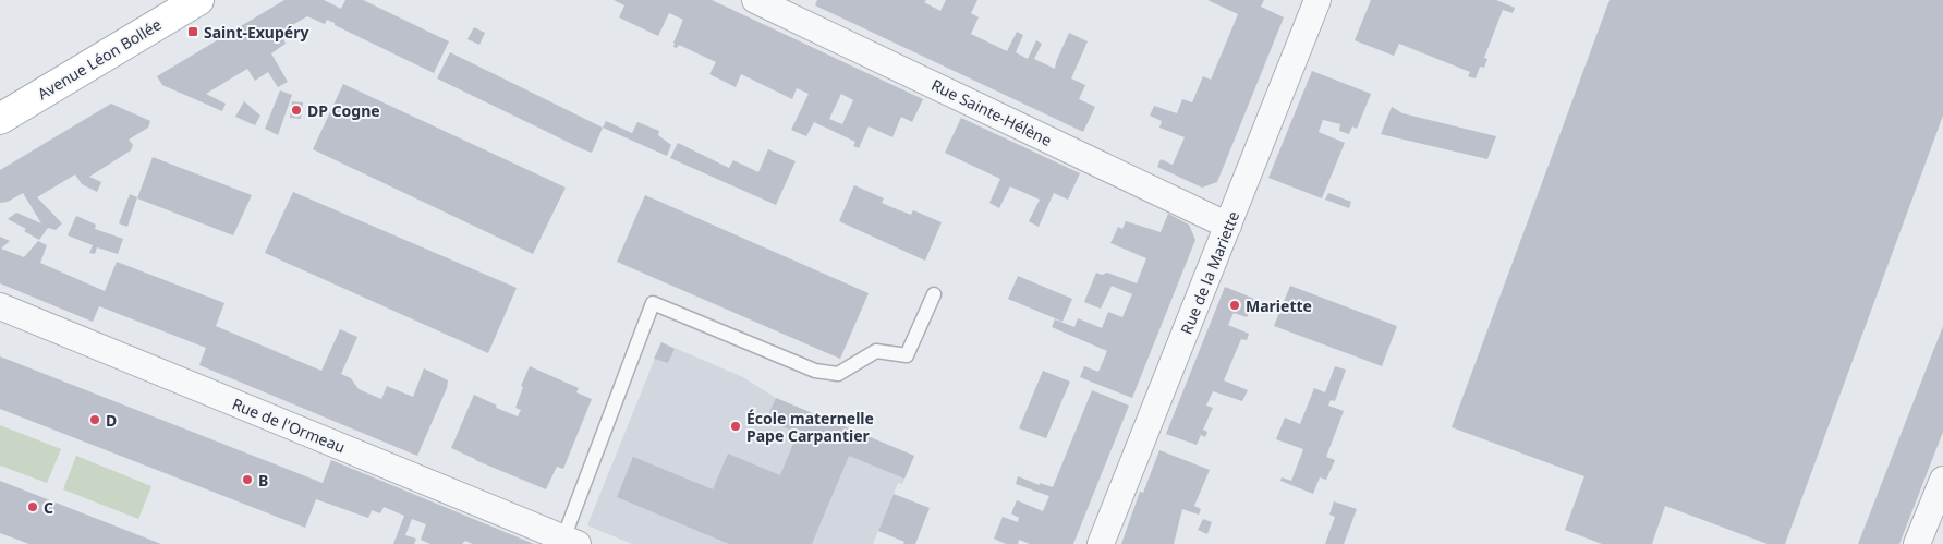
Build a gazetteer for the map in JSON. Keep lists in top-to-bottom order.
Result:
{
  "streets": {
    "main road": ["Avenue Léon Bollée"],
    "street": ["Rue Sainte-Hélène", "Rue de la Mariette", "Rue de l'Ormeau"]
  },
  "crossings": [
    ["Rue Sainte-Hélène", "Rue de la Mariette"]
  ],
  "places": {
    "transit": ["Saint-Exupéry"],
    "other": [
      "DP Cogne",
      "Mariette",
      "D",
      "École maternelle Pape Carpantier",
      "B",
      "C"
    ]
  }
}
